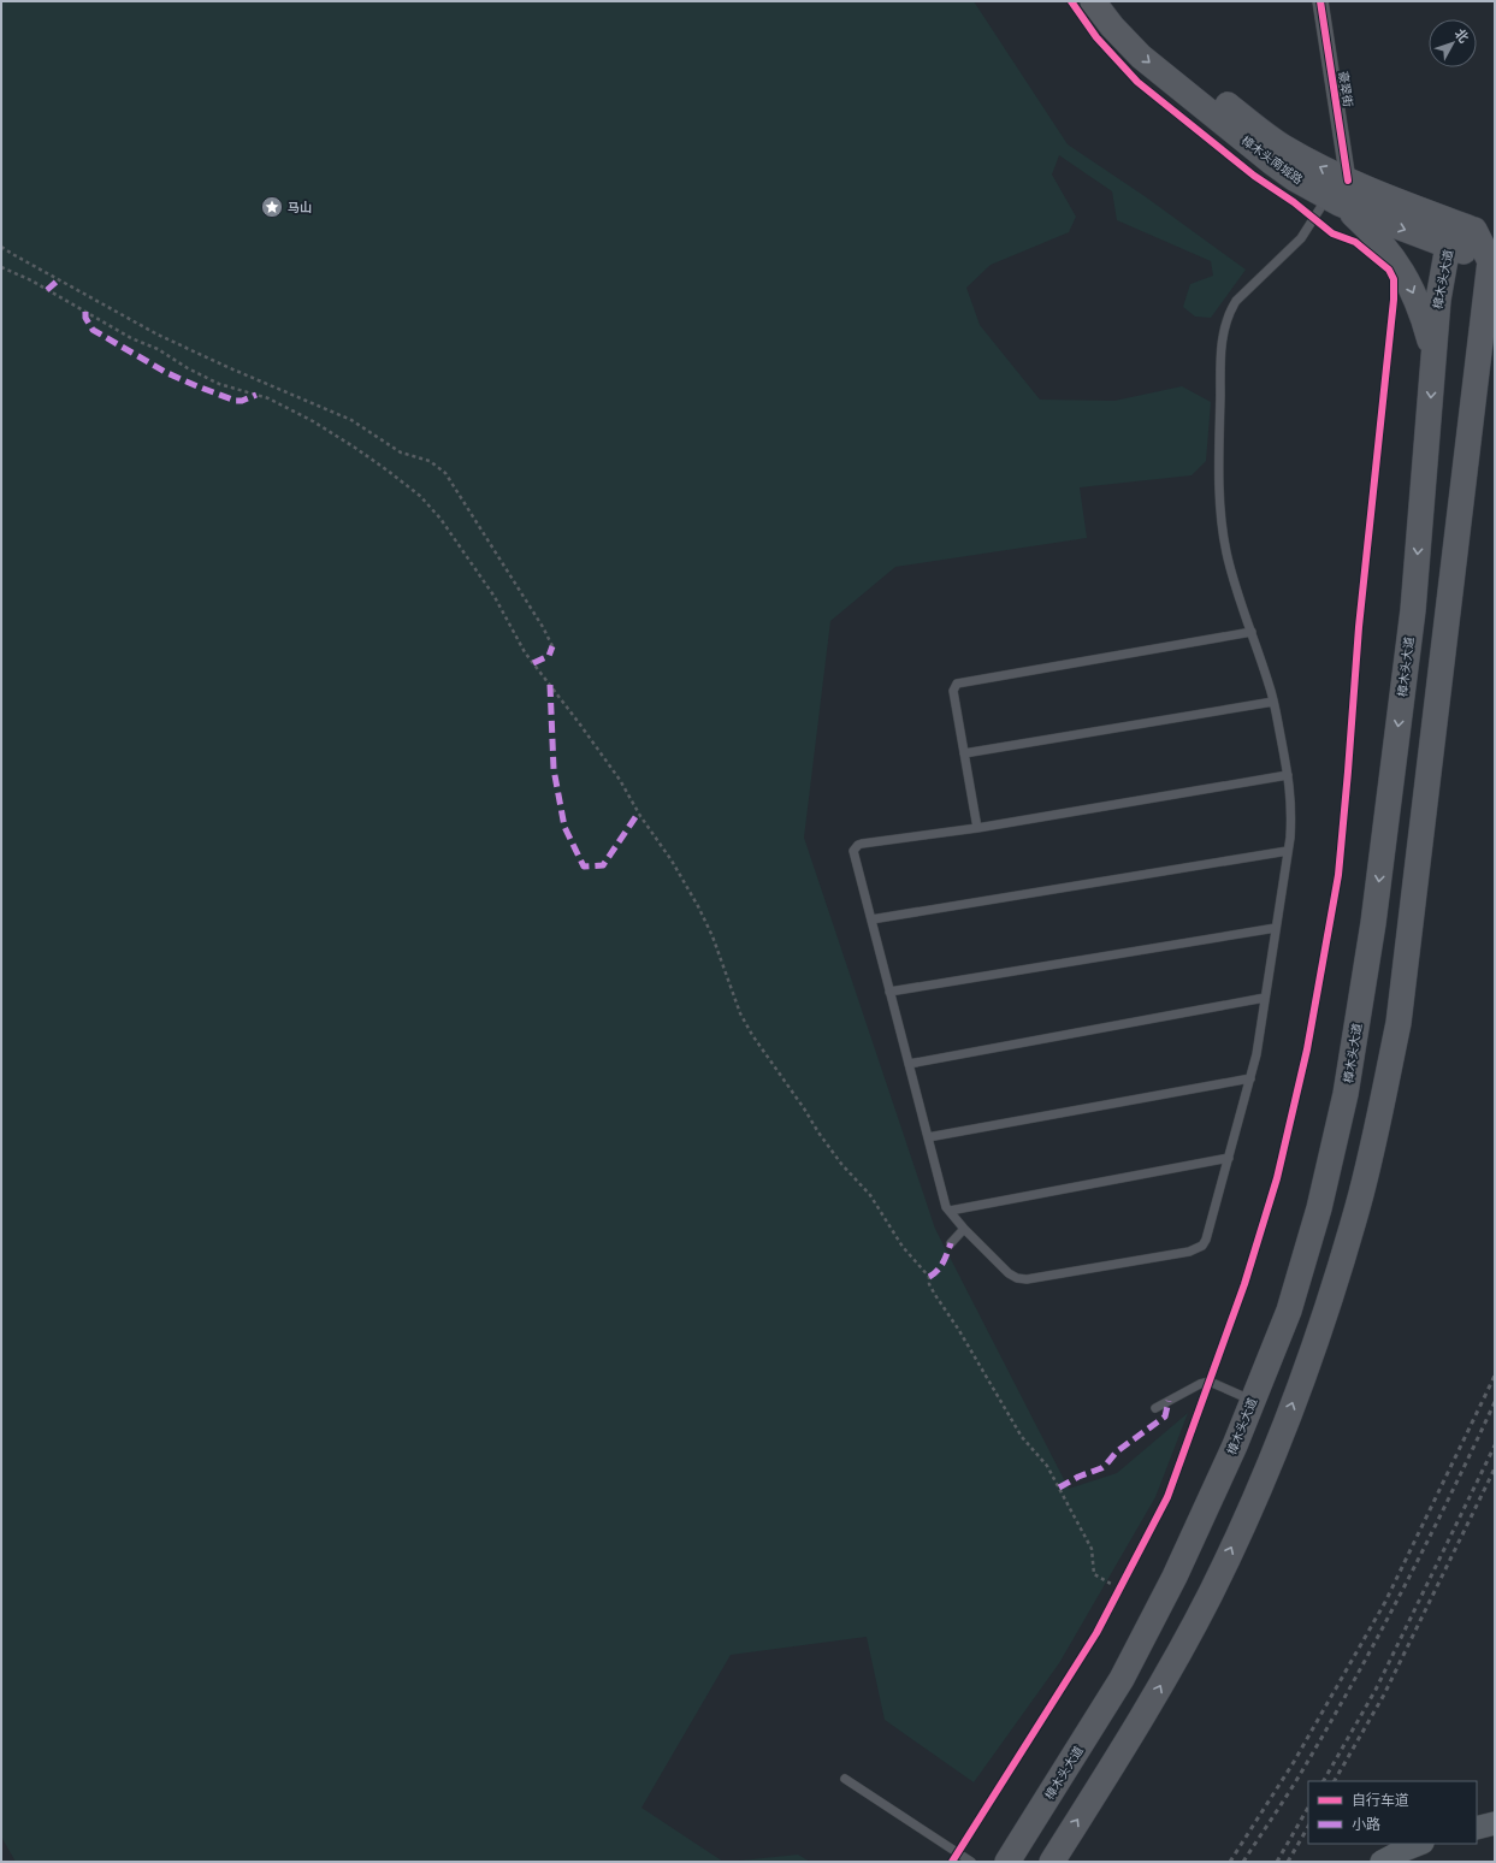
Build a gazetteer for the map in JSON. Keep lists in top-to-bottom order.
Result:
{
  "streets": {
    "main road": ["樟木头南城路", "樟木头大道"],
    "street": ["豪翠街"]
  },
  "crossings": [
    ["豪翠街", "樟木头南城路"],
    ["樟木头南城路", "樟木头大道"]
  ],
  "places": {
    "place": ["马山"]
  },
  "legend": ["自行车道", "小路"],
  "north": "top right"
}
